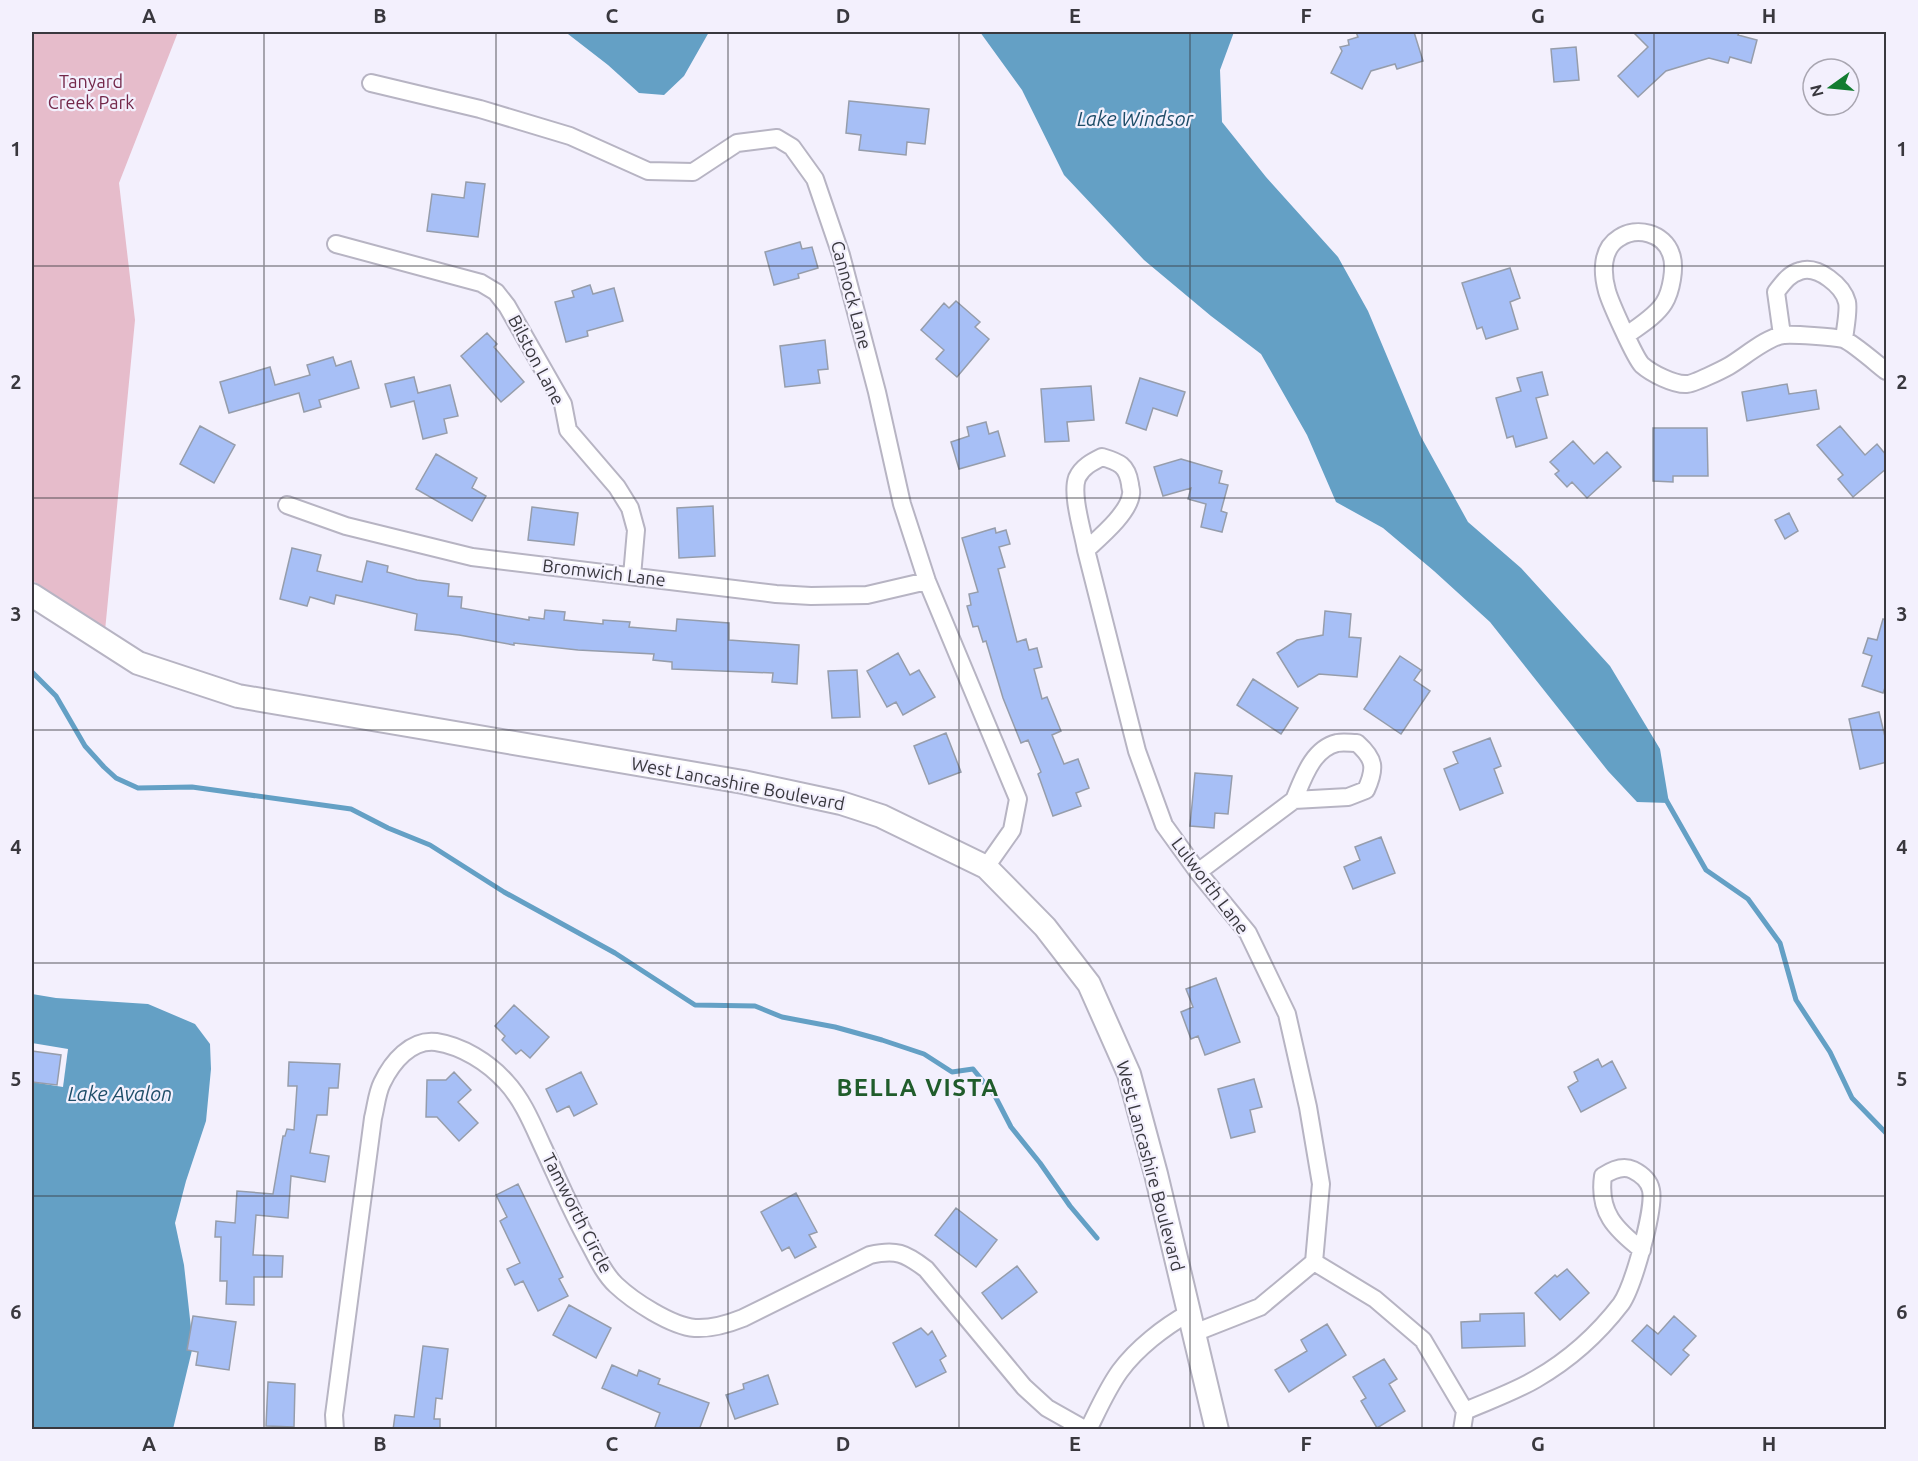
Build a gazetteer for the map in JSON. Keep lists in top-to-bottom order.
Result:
{
  "streets": {
    "main road": ["West Lancashire Boulevard"],
    "street": [
      "Cannock Lane",
      "Bilston Lane",
      "Bromwich Lane",
      "Lulworth Lane",
      "Tamworth Circle"
    ]
  },
  "crossings": [
    ["Cannock Lane", "Bromwich Lane"],
    ["Cannock Lane", "West Lancashire Boulevard"],
    ["Bilston Lane", "Bromwich Lane"],
    ["West Lancashire Boulevard", "Tamworth Circle"]
  ],
  "districts": ["BELLA VISTA"],
  "water": ["Lake Windsor", "Lake Avalon"],
  "parks": ["Tanyard Creek Park"],
  "north": "left",
  "grid": {
    "columns": [
      "A",
      "B",
      "C",
      "D",
      "E",
      "F",
      "G",
      "H"
    ],
    "rows": [
      "1",
      "2",
      "3",
      "4",
      "5",
      "6"
    ]
  }
}
